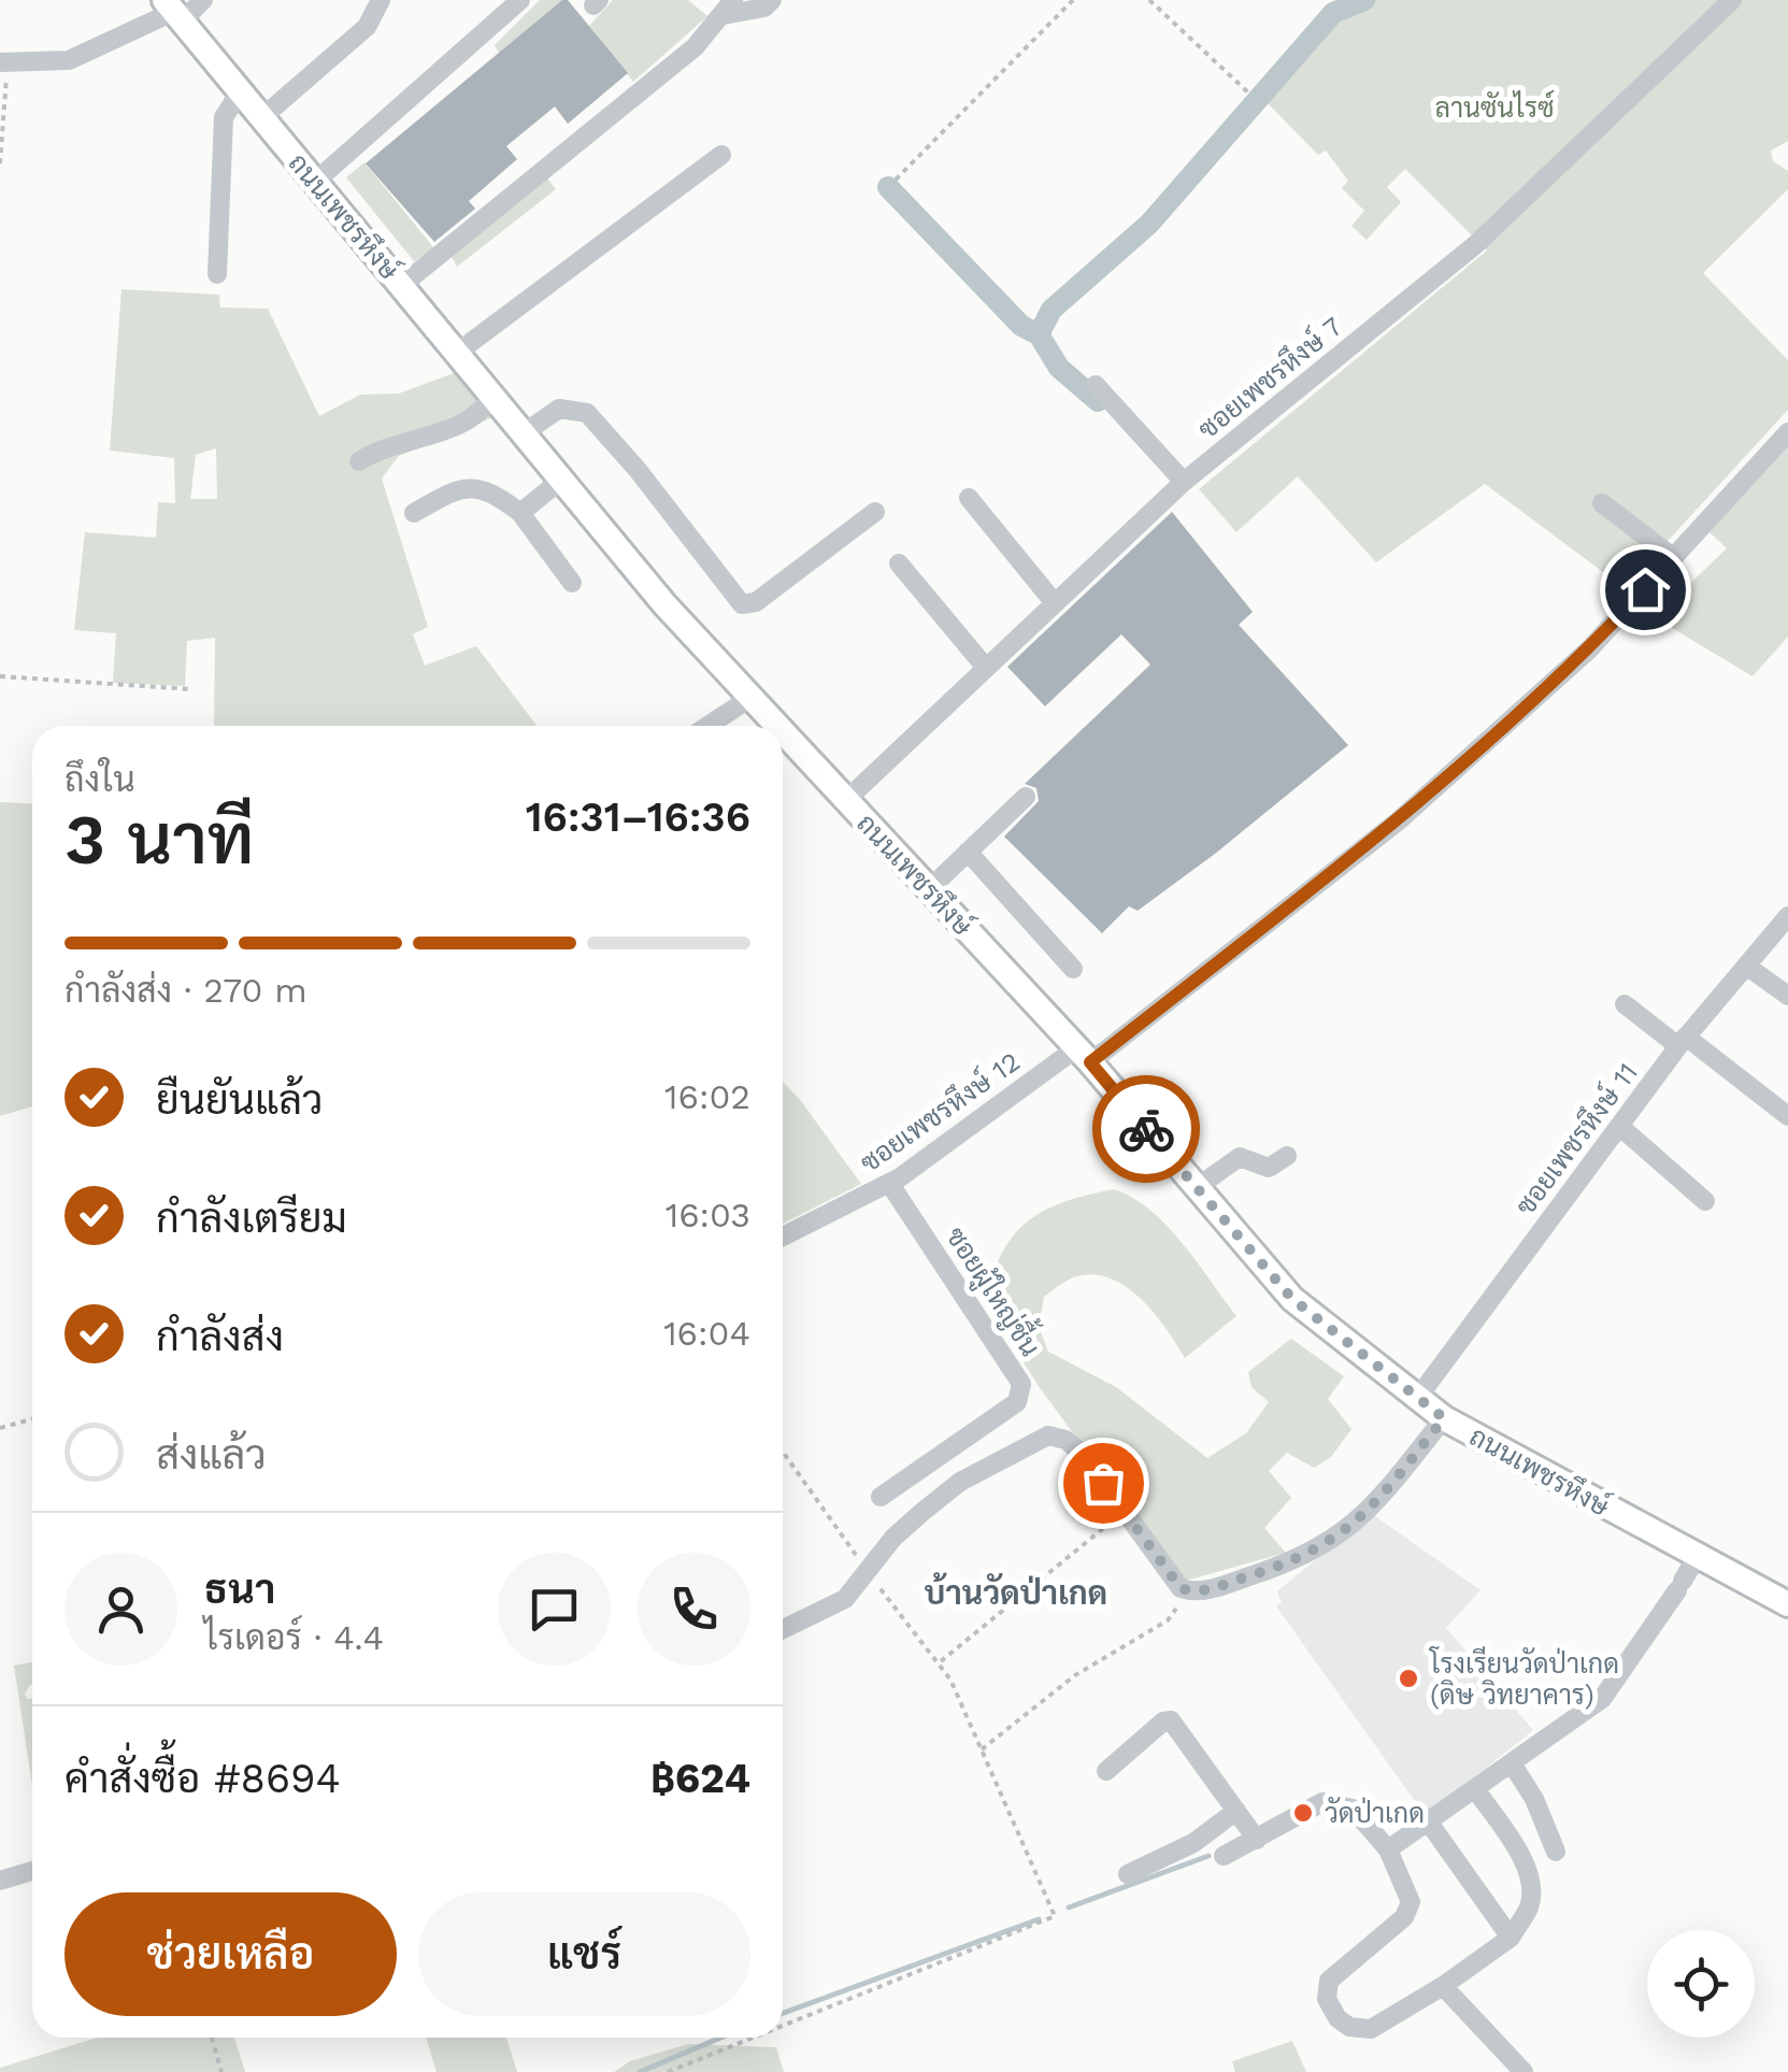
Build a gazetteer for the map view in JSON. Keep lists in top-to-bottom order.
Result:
{
  "streets": {
    "main road": ["ถนนเพชรหึงษ์"],
    "street": [
      "ซอยเพชรหึงษ์ 7",
      "ซอยเพชรหึงษ์ 12",
      "ซอยเพชรหึงษ์ 11",
      "ซอยผู้ใหญ่ชื้น"
    ]
  },
  "crossings": [
    ["ถนนเพชรหึงษ์", "ซอยเพชรหึงษ์ 7"],
    ["ถนนเพชรหึงษ์", "ซอยเพชรหึงษ์ 12"],
    ["ถนนเพชรหึงษ์", "ซอยเพชรหึงษ์ 11"],
    ["ซอยเพชรหึงษ์ 12", "ซอยผู้ใหญ่ชื้น"]
  ],
  "districts": ["บ้านวัดป่าเกด"],
  "parks": ["ลานซันไรซ์"],
  "places": ["โรงเรียนวัดป่าเกด (ดิษ วิทยาคาร)", "วัดป่าเกด"],
  "page": {
    "heading": ["3 นาที", "ถึงใน", "16:31–16:36"],
    "panel": [
      "ธนา",
      "ไรเดอร์ · 4.4",
      "คำสั่งซื้อ #8694",
      "฿624"
    ],
    "bar": "กำลังส่ง · 270 m",
    "list": [
      ["ยืนยันแล้ว", "16:02"],
      ["กำลังเตรียม", "16:03"],
      ["กำลังส่ง", "16:04"],
      "ส่งแล้ว"
    ],
    "buttons": ["ช่วยเหลือ", "แชร์"]
  }
}
